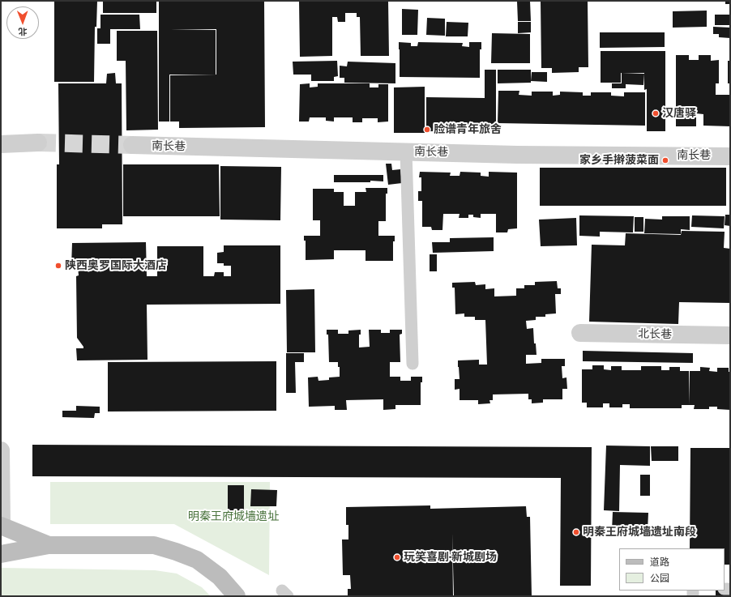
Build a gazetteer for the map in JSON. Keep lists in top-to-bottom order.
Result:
{
  "streets": {
    "street": ["南长巷", "北长巷"]
  },
  "parks": ["明秦王府城墙遗址"],
  "places": [
    "汉唐驿",
    "脸谱青年旅舍",
    "家乡手擀菠菜面",
    "陕西奥罗国际大酒店",
    "明秦王府城墙遗址南段",
    "玩笑喜剧·新城剧场"
  ],
  "legend": ["道路", "公园"],
  "north": "bottom"
}
